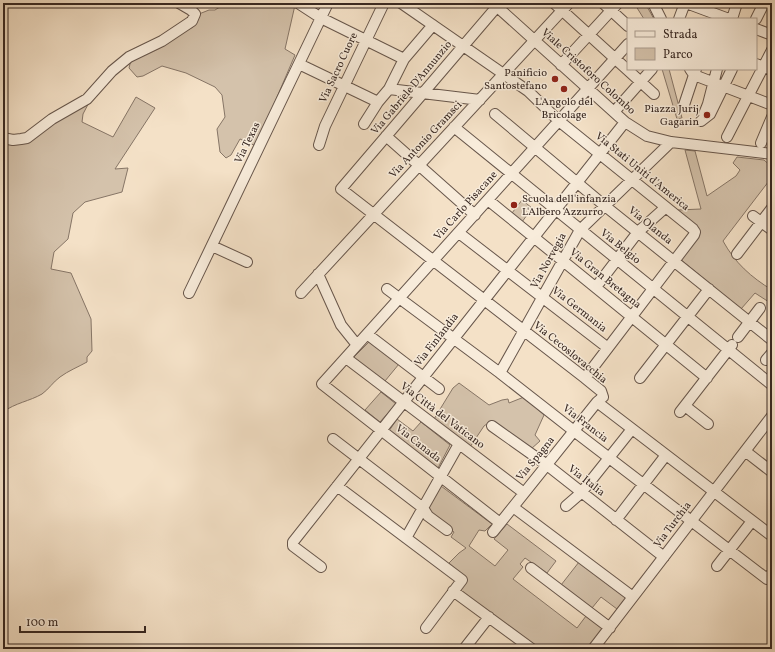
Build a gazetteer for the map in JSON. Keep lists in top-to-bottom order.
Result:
{
  "streets": {
    "street": [
      "Via Sacro Cuore",
      "Viale Cristoforo Colombo",
      "Via Gabriele D'Annunzio",
      "Via Antonio Gramsci",
      "Via Texas",
      "Via Stati Uniti d'America",
      "Via Carlo Pisacane",
      "Via Olanda",
      "Via Belgio",
      "Via Norvegia",
      "Via Gran Bretagna",
      "Via Germania",
      "Via Finlandia",
      "Via Cecoslovacchia",
      "Via Città del Vaticano",
      "Via Francia",
      "Via Canada",
      "Via Spagna",
      "Via Italia",
      "Via Turchia"
    ]
  },
  "crossings": [
    ["Viale Cristoforo Colombo", "Via Gabriele D'Annunzio"],
    ["Viale Cristoforo Colombo", "Via Antonio Gramsci"],
    ["Viale Cristoforo Colombo", "Via Carlo Pisacane"],
    ["Viale Cristoforo Colombo", "Via Norvegia"],
    ["Viale Cristoforo Colombo", "Via Finlandia"],
    ["Via Gabriele D'Annunzio", "Via Stati Uniti d'America"],
    ["Via Gabriele D'Annunzio", "Via Cecoslovacchia"],
    ["Via Antonio Gramsci", "Via Stati Uniti d'America"],
    ["Via Antonio Gramsci", "Via Belgio"],
    ["Via Antonio Gramsci", "Via Cecoslovacchia"],
    ["Via Stati Uniti d'America", "Via Carlo Pisacane"],
    ["Via Stati Uniti d'America", "Via Olanda"],
    ["Via Stati Uniti d'America", "Via Norvegia"],
    ["Via Stati Uniti d'America", "Via Finlandia"],
    ["Via Carlo Pisacane", "Via Olanda"],
    ["Via Carlo Pisacane", "Via Belgio"],
    ["Via Carlo Pisacane", "Via Gran Bretagna"],
    ["Via Carlo Pisacane", "Via Germania"],
    ["Via Carlo Pisacane", "Via Cecoslovacchia"],
    ["Via Carlo Pisacane", "Via Città del Vaticano"],
    ["Via Carlo Pisacane", "Via Francia"],
    ["Via Carlo Pisacane", "Via Canada"],
    ["Via Olanda", "Via Norvegia"],
    ["Via Olanda", "Via Finlandia"],
    ["Via Belgio", "Via Norvegia"],
    ["Via Belgio", "Via Finlandia"],
    ["Via Norvegia", "Via Gran Bretagna"],
    ["Via Norvegia", "Via Germania"],
    ["Via Norvegia", "Via Cecoslovacchia"],
    ["Via Norvegia", "Via Francia"],
    ["Via Gran Bretagna", "Via Finlandia"],
    ["Via Germania", "Via Finlandia"],
    ["Via Finlandia", "Via Cecoslovacchia"],
    ["Via Finlandia", "Via Città del Vaticano"],
    ["Via Finlandia", "Via Francia"],
    ["Via Finlandia", "Via Canada"],
    ["Via Cecoslovacchia", "Via Spagna"],
    ["Via Cecoslovacchia", "Via Turchia"],
    ["Via Città del Vaticano", "Via Spagna"],
    ["Via Francia", "Via Spagna"],
    ["Via Francia", "Via Turchia"],
    ["Via Canada", "Via Spagna"],
    ["Via Spagna", "Via Italia"],
    ["Via Italia", "Via Turchia"]
  ],
  "places": [
    "Panificio Santostefano",
    "L'Angolo del Bricolage",
    "Piazza Jurij Gagarin",
    "Scuola dell'infanzia L'Albero Azzurro"
  ],
  "legend": ["Strada", "Parco"],
  "scale_bar": "100 m"
}
